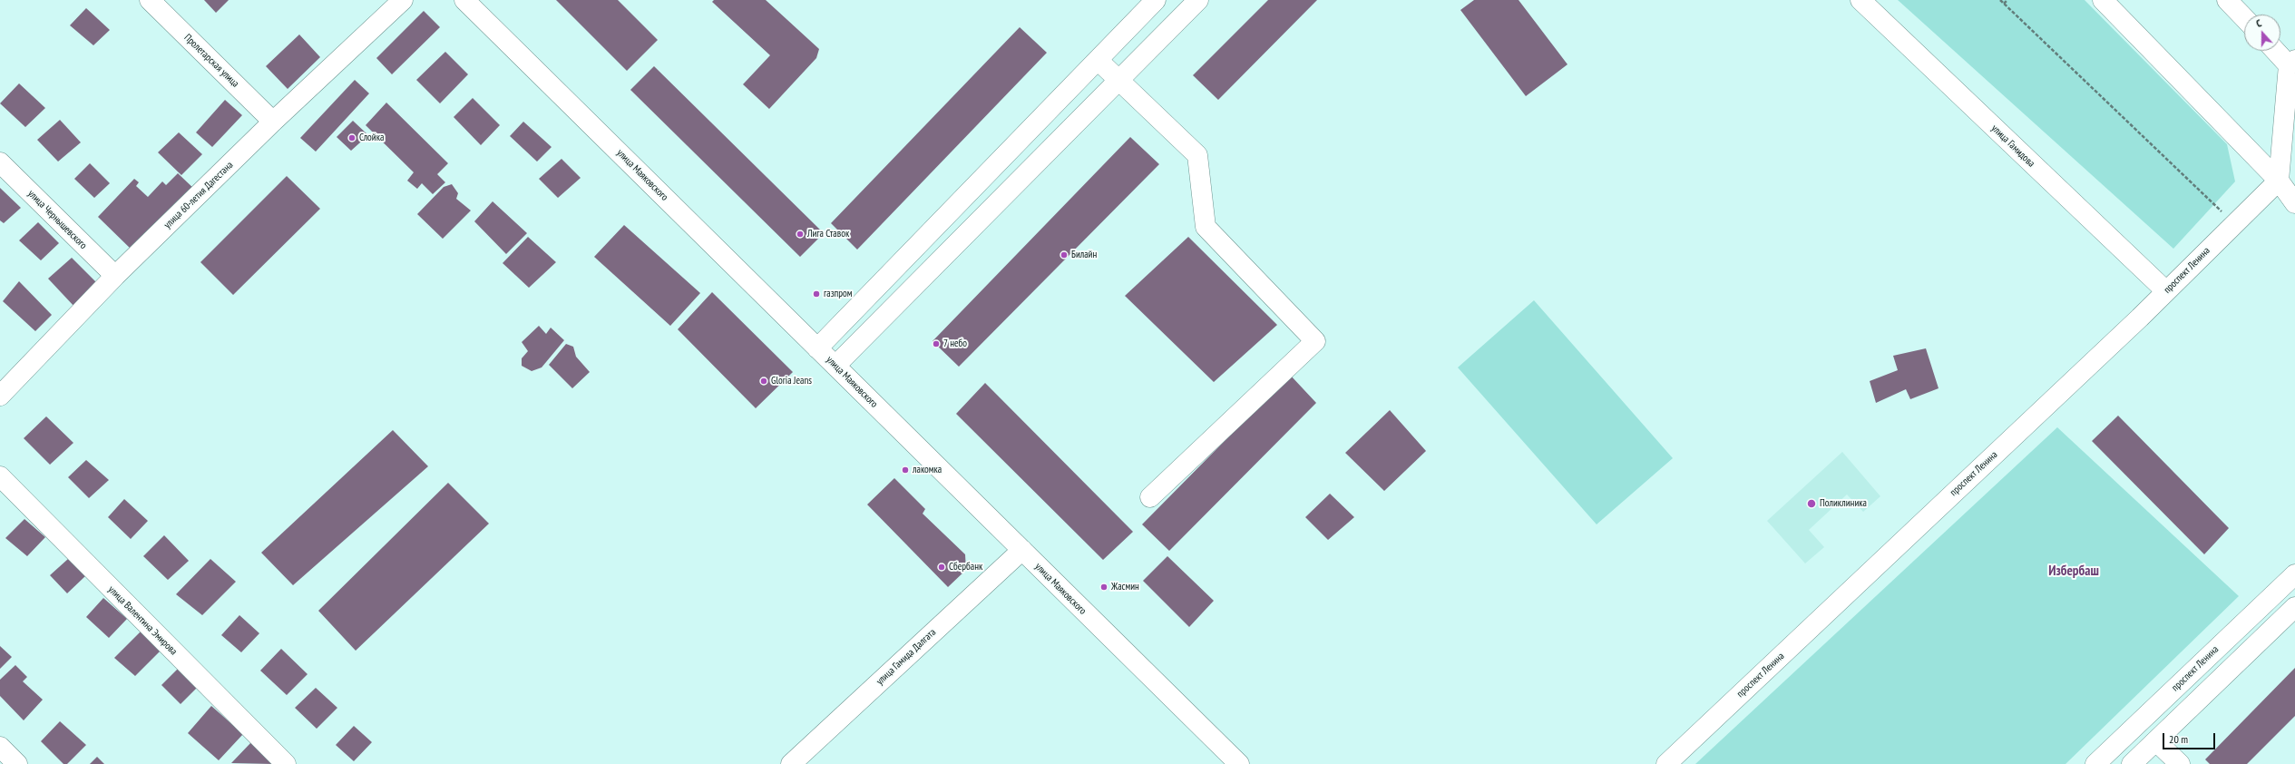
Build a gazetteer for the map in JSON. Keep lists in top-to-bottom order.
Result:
{
  "streets": {
    "street": [
      "Пролетарская улица",
      "улица Гамидова",
      "улица Маяковского",
      "улица 60-летия Дагестана",
      "улица Чернышевского",
      "проспект Ленина",
      "улица Валентина Эмирова",
      "улица Гамида Далгата"
    ]
  },
  "crossings": [
    ["Пролетарская улица", "улица 60-летия Дагестана"],
    ["улица Гамидова", "проспект Ленина"],
    ["улица Маяковского", "улица Гамида Далгата"],
    ["улица 60-летия Дагестана", "улица Чернышевского"]
  ],
  "districts": ["Избербаш"],
  "places": [
    "Слойка",
    "Лига Ставок",
    "Билайн",
    "газпром",
    "7 небо",
    "Gloria Jeans",
    "лакомка",
    "Поликлиника",
    "Сбербанк",
    "Жасмин"
  ],
  "scale_bar": "20 m",
  "north": "top"
}
